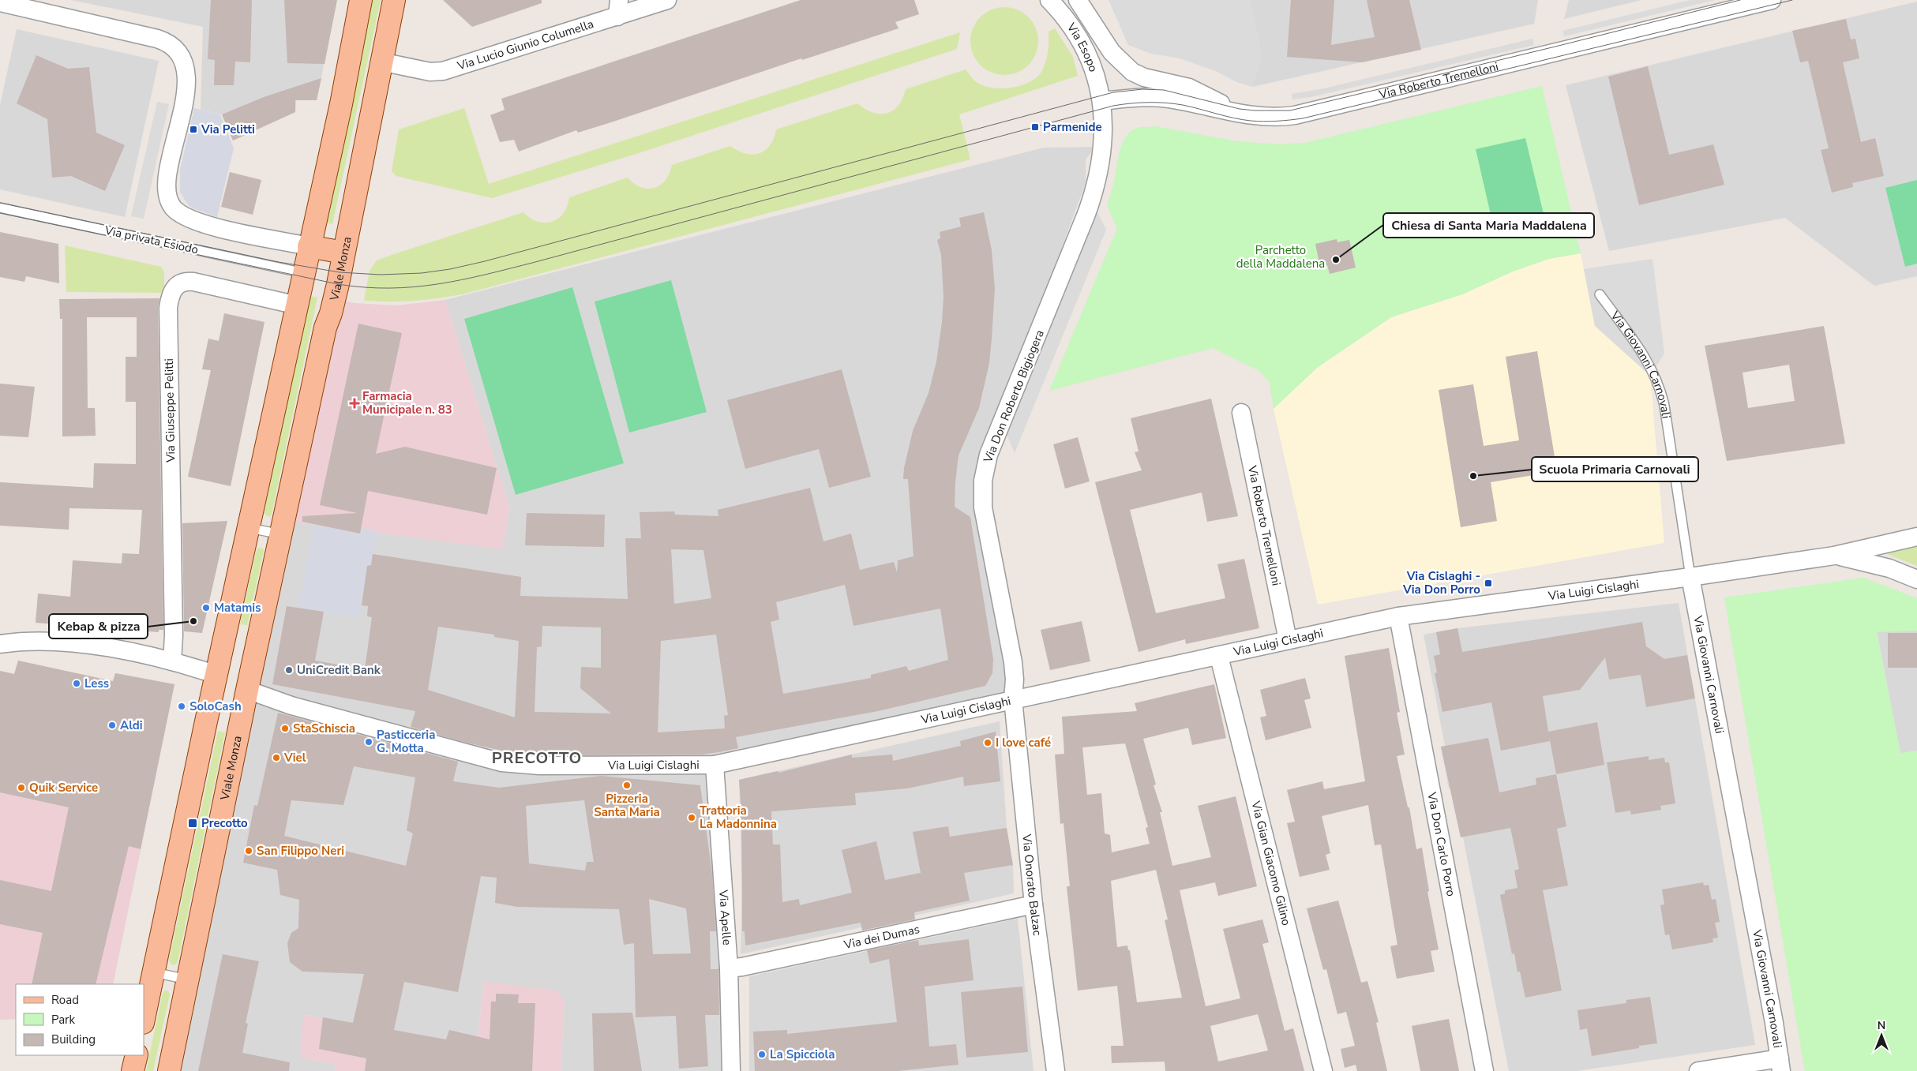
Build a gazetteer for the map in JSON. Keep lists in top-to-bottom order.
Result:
{
  "streets": {
    "main road": ["Viale Monza"],
    "street": [
      "Via Lucio Giunio Columella",
      "Via Esopo",
      "Via Roberto Tremelloni",
      "Via Giovanni Carnovali",
      "Via Don Roberto Bigiogera",
      "Via Giuseppe Pelitti",
      "Via Luigi Cislaghi",
      "Via Don Carlo Porro",
      "Via Gian Giacomo Gilino",
      "Via Onorato Balzac",
      "Via Apelle",
      "Via dei Dumas"
    ],
    "lane": ["Via privata Esiodo"]
  },
  "crossings": [
    ["Via Lucio Giunio Columella", "Viale Monza"],
    ["Via Esopo", "Via Roberto Tremelloni"],
    ["Via Esopo", "Via Don Roberto Bigiogera"],
    ["Via Roberto Tremelloni", "Via Don Roberto Bigiogera"],
    ["Via Roberto Tremelloni", "Via Luigi Cislaghi"],
    ["Viale Monza", "Via Luigi Cislaghi"],
    ["Via Giovanni Carnovali", "Via Luigi Cislaghi"],
    ["Via Don Roberto Bigiogera", "Via Luigi Cislaghi"],
    ["Via Don Roberto Bigiogera", "Via Onorato Balzac"],
    ["Via Luigi Cislaghi", "Via Don Carlo Porro"],
    ["Via Luigi Cislaghi", "Via Gian Giacomo Gilino"],
    ["Via Luigi Cislaghi", "Via Onorato Balzac"],
    ["Via Luigi Cislaghi", "Via Apelle"],
    ["Via Onorato Balzac", "Via dei Dumas"],
    ["Via Apelle", "Via dei Dumas"]
  ],
  "districts": ["PRECOTTO"],
  "parks": ["Parchetto della Maddalena"],
  "places": {
    "transit": [
      "Parmenide",
      "Via Pelitti",
      "Via Cislaghi - Via Don Porro",
      "Precotto"
    ],
    "other": [
      "Chiesa di Santa Maria Maddalena",
      "Scuola Primaria Carnovali",
      "Matamis",
      "Kebap & pizza",
      "UniCredit Bank",
      "Less",
      "SoloCash",
      "Aldi",
      "StaSchiscia",
      "Pasticceria G. Motta",
      "I love café",
      "Viel",
      "Pizzeria Santa Maria",
      "Quik Service",
      "Trattoria La Madonnina",
      "San Filippo Neri",
      "La Spicciola"
    ],
    "health": ["Farmacia Municipale n. 83"]
  },
  "legend": ["Road", "Park", "Building"],
  "north": "top"
}
